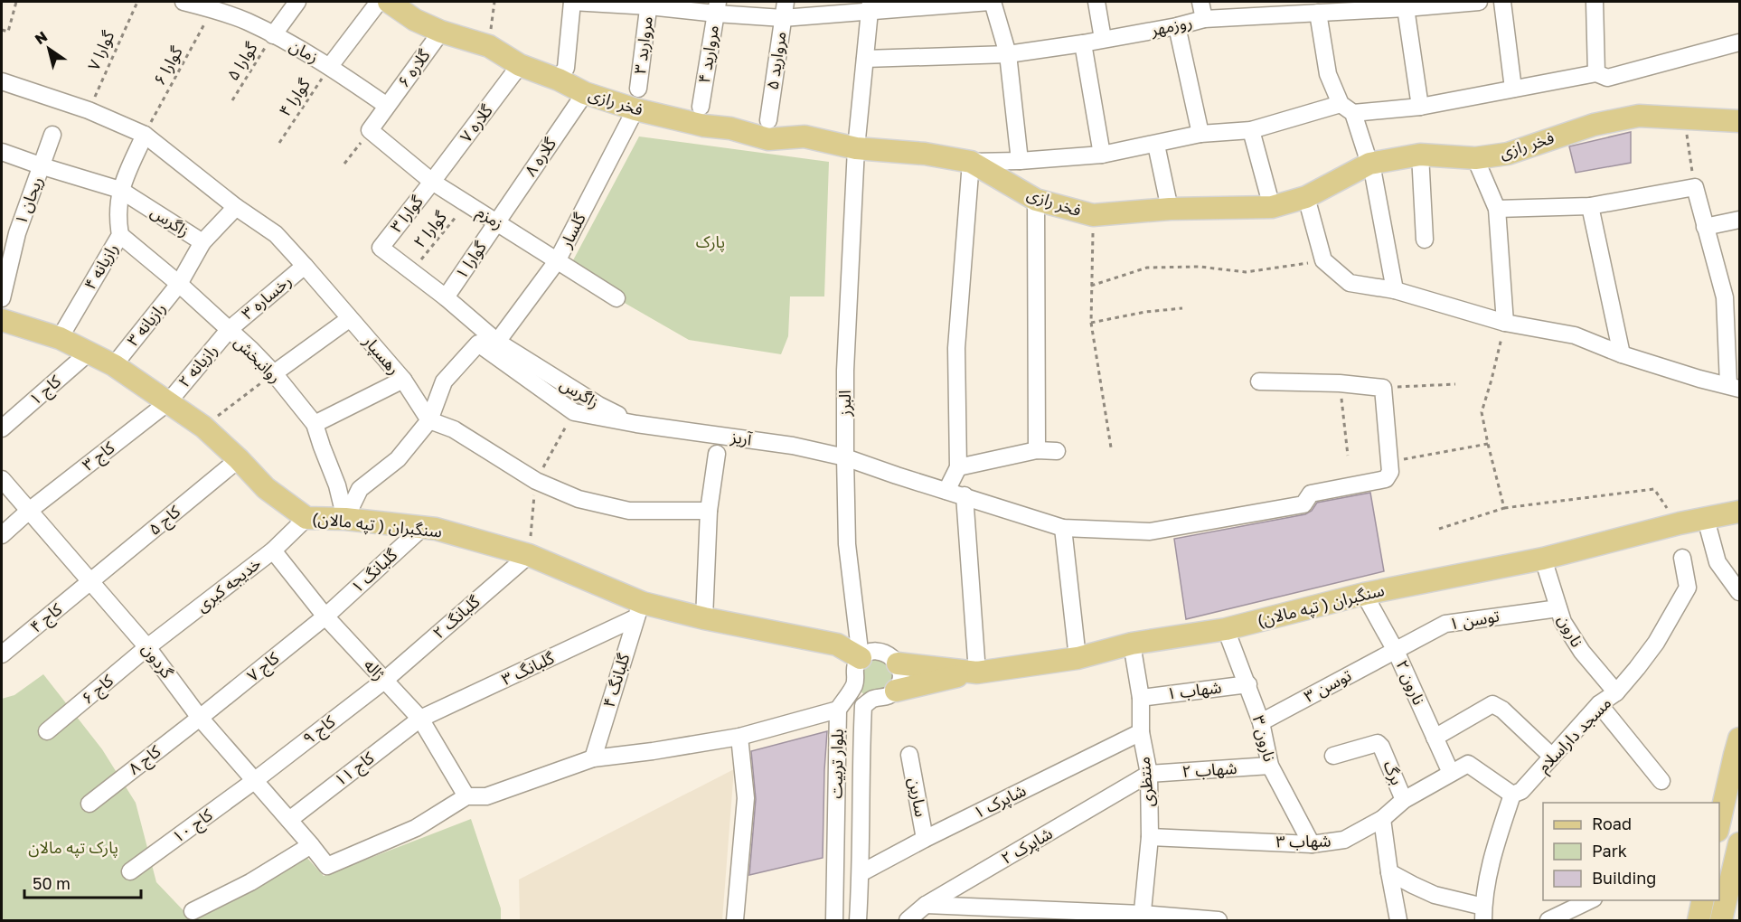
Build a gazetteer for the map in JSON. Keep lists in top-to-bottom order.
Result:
{
  "streets": {
    "main road": ["فخر رازی", "سنگبران ( تپه مالان)"],
    "street": [
      "روزمهر",
      "مرواربد ۳",
      "زمان",
      "مروارید ۴",
      "مروارید ۵",
      "گلاره ۶",
      "گلاره ۷",
      "گلاره ۸",
      "ریحان ۱",
      "گوارا ۳",
      "زمزم",
      "زاگرس",
      "گلسار",
      "گوارا ۱",
      "رازیانه ۴",
      "رخساره ۳",
      "رازیانه ۳",
      "رهسپار",
      "روانبخش",
      "رازیانه ۲",
      "کاج ۱",
      "البرز",
      "آریز",
      "کاج ۳",
      "کاج ۵",
      "گلبانگ ۱",
      "خدیجه کبری",
      "گلبانگ ۲",
      "کاج ۴",
      "توسن ۱",
      "نارون",
      "گردون",
      "کاج ۷",
      "گلبانگ ۳",
      "ژاله",
      "گلبانگ ۴",
      "نارون ۲",
      "توسن ۳",
      "کاج ۶",
      "شهاب ۱",
      "کاج ۹",
      "مسجد داراسلام",
      "نارون ۳",
      "کاج ۸",
      "بلوار تربیت",
      "کاج ۱۱",
      "شهاب ۲",
      "برگ",
      "منتظری",
      "سارین",
      "شاپرک ۱",
      "کاج ۱۰",
      "شهاب ۳",
      "شاپرک ۲"
    ],
    "path": [
      "گوارا ۷",
      "گوارا ۵",
      "گوارا ۶",
      "گوارا ۴",
      "گوارا ۲"
    ]
  },
  "crossings": [
    ["روزمهر", "البرز"],
    ["مرواربد ۳", "فخر رازی"],
    ["مرواربد ۳", "گلسار"],
    ["زمان", "گوارا ۵"],
    ["زمان", "گوارا ۶"],
    ["زمان", "گلاره ۶"],
    ["زمان", "گوارا ۴"],
    ["گوارا ۶", "رازیانه ۴"],
    ["گلاره ۶", "فخر رازی"],
    ["فخر رازی", "گلاره ۷"],
    ["فخر رازی", "گلاره ۸"],
    ["فخر رازی", "گلسار"],
    ["فخر رازی", "البرز"],
    ["گلاره ۷", "گوارا ۳"],
    ["گلاره ۷", "زمزم"],
    ["گلاره ۸", "زمزم"],
    ["گلاره ۸", "گوارا ۱"],
    ["ریحان ۱", "زاگرس"],
    ["گوارا ۳", "زمزم"],
    ["گوارا ۳", "زاگرس"],
    ["زمزم", "گوارا ۲"],
    ["زمزم", "گلسار"],
    ["زمزم", "گوارا ۱"],
    ["زاگرس", "گوارا ۲"],
    ["زاگرس", "گلسار"],
    ["زاگرس", "گوارا ۱"],
    ["زاگرس", "رازیانه ۴"],
    ["زاگرس", "رازیانه ۳"],
    ["زاگرس", "رهسپار"],
    ["زاگرس", "آریز"],
    ["رازیانه ۴", "روانبخش"],
    ["رازیانه ۴", "سنگبران ( تپه مالان)"],
    ["رخساره ۳", "رهسپار"],
    ["رخساره ۳", "روانبخش"],
    ["رخساره ۳", "رازیانه ۲"],
    ["رازیانه ۳", "روانبخش"],
    ["رازیانه ۳", "سنگبران ( تپه مالان)"],
    ["روانبخش", "رازیانه ۲"],
    ["روانبخش", "سنگبران ( تپه مالان)"],
    ["رازیانه ۲", "کاج ۳"],
    ["رازیانه ۲", "سنگبران ( تپه مالان)"],
    ["کاج ۱", "سنگبران ( تپه مالان)"],
    ["البرز", "آریز"],
    ["البرز", "سنگبران ( تپه مالان)"],
    ["البرز", "بلوار تربیت"],
    ["کاج ۳", "سنگبران ( تپه مالان)"],
    ["کاج ۳", "گردون"],
    ["کاج ۵", "سنگبران ( تپه مالان)"],
    ["کاج ۵", "کاج ۴"],
    ["کاج ۵", "گردون"],
    ["سنگبران ( تپه مالان)", "گلبانگ ۱"],
    ["سنگبران ( تپه مالان)", "خدیجه کبری"],
    ["سنگبران ( تپه مالان)", "گلبانگ ۲"],
    ["سنگبران ( تپه مالان)", "نارون"],
    ["سنگبران ( تپه مالان)", "گلبانگ ۳"],
    ["سنگبران ( تپه مالان)", "گلبانگ ۴"],
    ["سنگبران ( تپه مالان)", "نارون ۲"],
    ["سنگبران ( تپه مالان)", "نارون ۳"],
    ["سنگبران ( تپه مالان)", "بلوار تربیت"],
    ["سنگبران ( تپه مالان)", "منتظری"],
    ["گلبانگ ۱", "کاج ۷"],
    ["گلبانگ ۱", "ژاله"],
    ["خدیجه کبری", "گردون"],
    ["خدیجه کبری", "ژاله"],
    ["خدیجه کبری", "کاج ۶"],
    ["گلبانگ ۲", "ژاله"],
    ["گلبانگ ۲", "کاج ۹"],
    ["کاج ۴", "گردون"],
    ["توسن ۱", "نارون"],
    ["توسن ۱", "نارون ۲"],
    ["توسن ۱", "توسن ۳"],
    ["نارون", "مسجد داراسلام"],
    ["گردون", "کاج ۷"],
    ["گردون", "ژاله"],
    ["گردون", "کاج ۶"],
    ["گردون", "کاج ۹"],
    ["گردون", "کاج ۸"],
    ["گردون", "کاج ۱۱"],
    ["گردون", "کاج ۱۰"],
    ["کاج ۷", "ژاله"],
    ["کاج ۷", "کاج ۸"],
    ["گلبانگ ۳", "ژاله"],
    ["گلبانگ ۳", "گلبانگ ۴"],
    ["گلبانگ ۳", "کاج ۱۱"],
    ["ژاله", "کاج ۹"],
    ["ژاله", "کاج ۱۱"],
    ["نارون ۲", "توسن ۳"],
    ["نارون ۲", "شهاب ۳"],
    ["توسن ۳", "نارون ۳"],
    ["شهاب ۱", "نارون ۳"],
    ["شهاب ۱", "منتظری"],
    ["کاج ۹", "کاج ۱۰"],
    ["مسجد داراسلام", "شهاب ۳"],
    ["نارون ۳", "شهاب ۲"],
    ["نارون ۳", "شهاب ۳"],
    ["بلوار تربیت", "شاپرک ۱"],
    ["شهاب ۲", "منتظری"],
    ["شهاب ۲", "شاپرک ۲"],
    ["برگ", "شهاب ۳"],
    ["منتظری", "شاپرک ۱"],
    ["منتظری", "شهاب ۳"],
    ["منتظری", "شاپرک ۲"],
    ["سارین", "شاپرک ۱"]
  ],
  "parks": ["پارک", "پارک تپه مالان"],
  "legend": ["Road", "Park", "Building"],
  "scale_bar": "50 m",
  "north": "top left"
}
